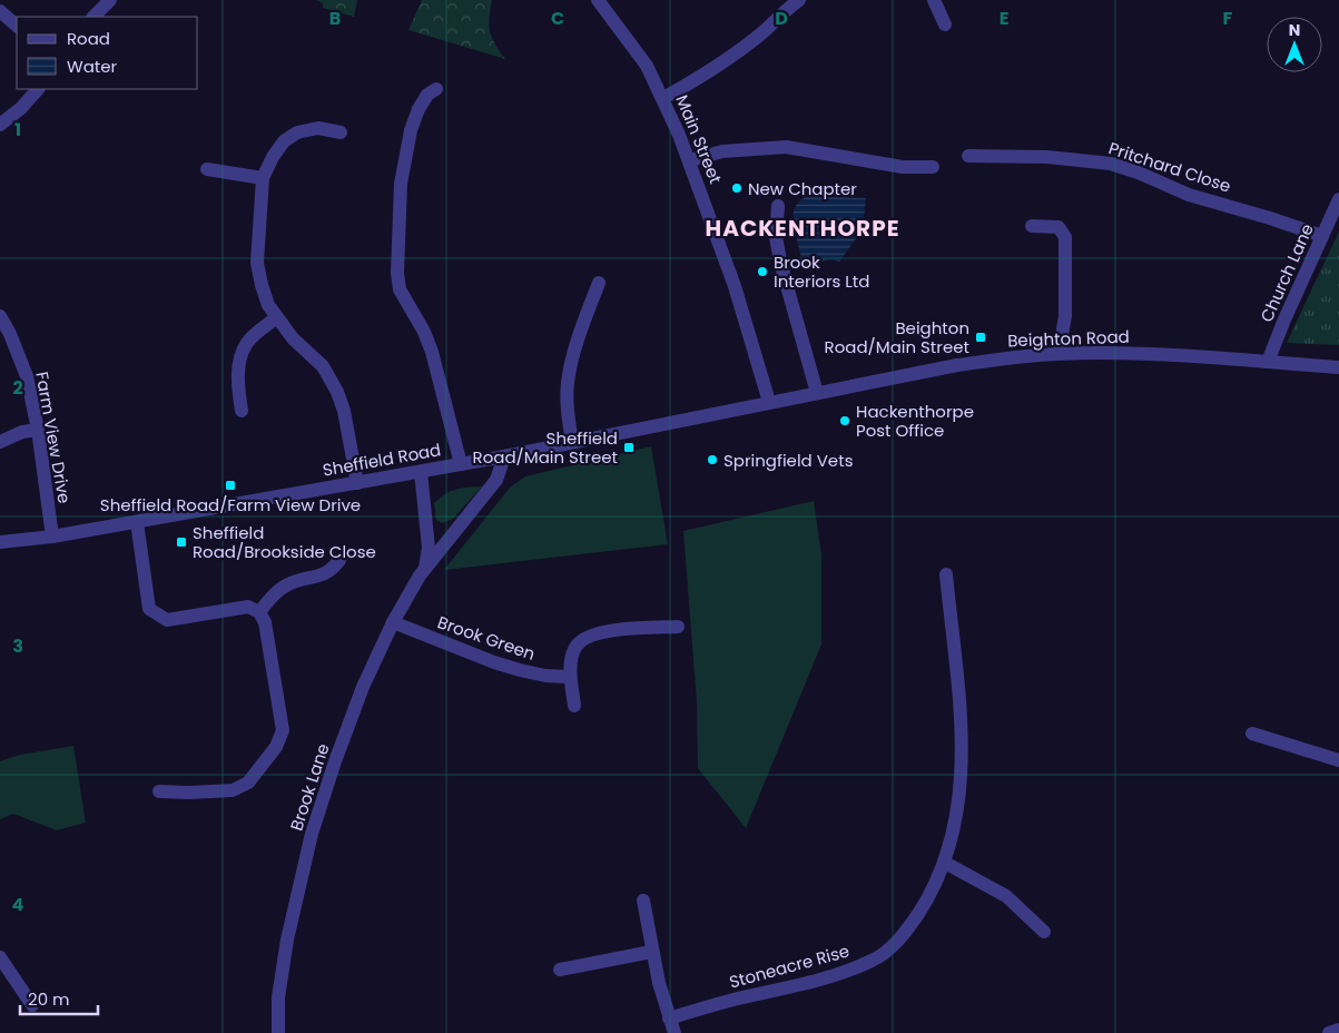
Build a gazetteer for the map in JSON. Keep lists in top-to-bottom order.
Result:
{
  "streets": {
    "street": [
      "Main Street",
      "Pritchard Close",
      "Church Lane",
      "Beighton Road",
      "Farm View Drive",
      "Sheffield Road",
      "Brook Green",
      "Brook Lane",
      "Stoneacre Rise"
    ]
  },
  "crossings": [
    ["Main Street", "Beighton Road"],
    ["Main Street", "Sheffield Road"],
    ["Pritchard Close", "Church Lane"],
    ["Church Lane", "Beighton Road"],
    ["Beighton Road", "Sheffield Road"],
    ["Farm View Drive", "Sheffield Road"],
    ["Sheffield Road", "Brook Lane"],
    ["Brook Green", "Brook Lane"]
  ],
  "districts": ["HACKENTHORPE"],
  "places": {
    "other": [
      "New Chapter",
      "Brook Interiors Ltd",
      "Hackenthorpe Post Office",
      "Springfield Vets"
    ],
    "transit": [
      "Beighton Road/Main Street",
      "Sheffield Road/Main Street",
      "Sheffield Road/Farm View Drive",
      "Sheffield Road/Brookside Close"
    ]
  },
  "legend": ["Road", "Water"],
  "scale_bar": "20 m",
  "north": "top",
  "grid": {
    "columns": [
      "B",
      "C",
      "D",
      "E",
      "F"
    ],
    "rows": [
      "1",
      "2",
      "3",
      "4"
    ]
  }
}
